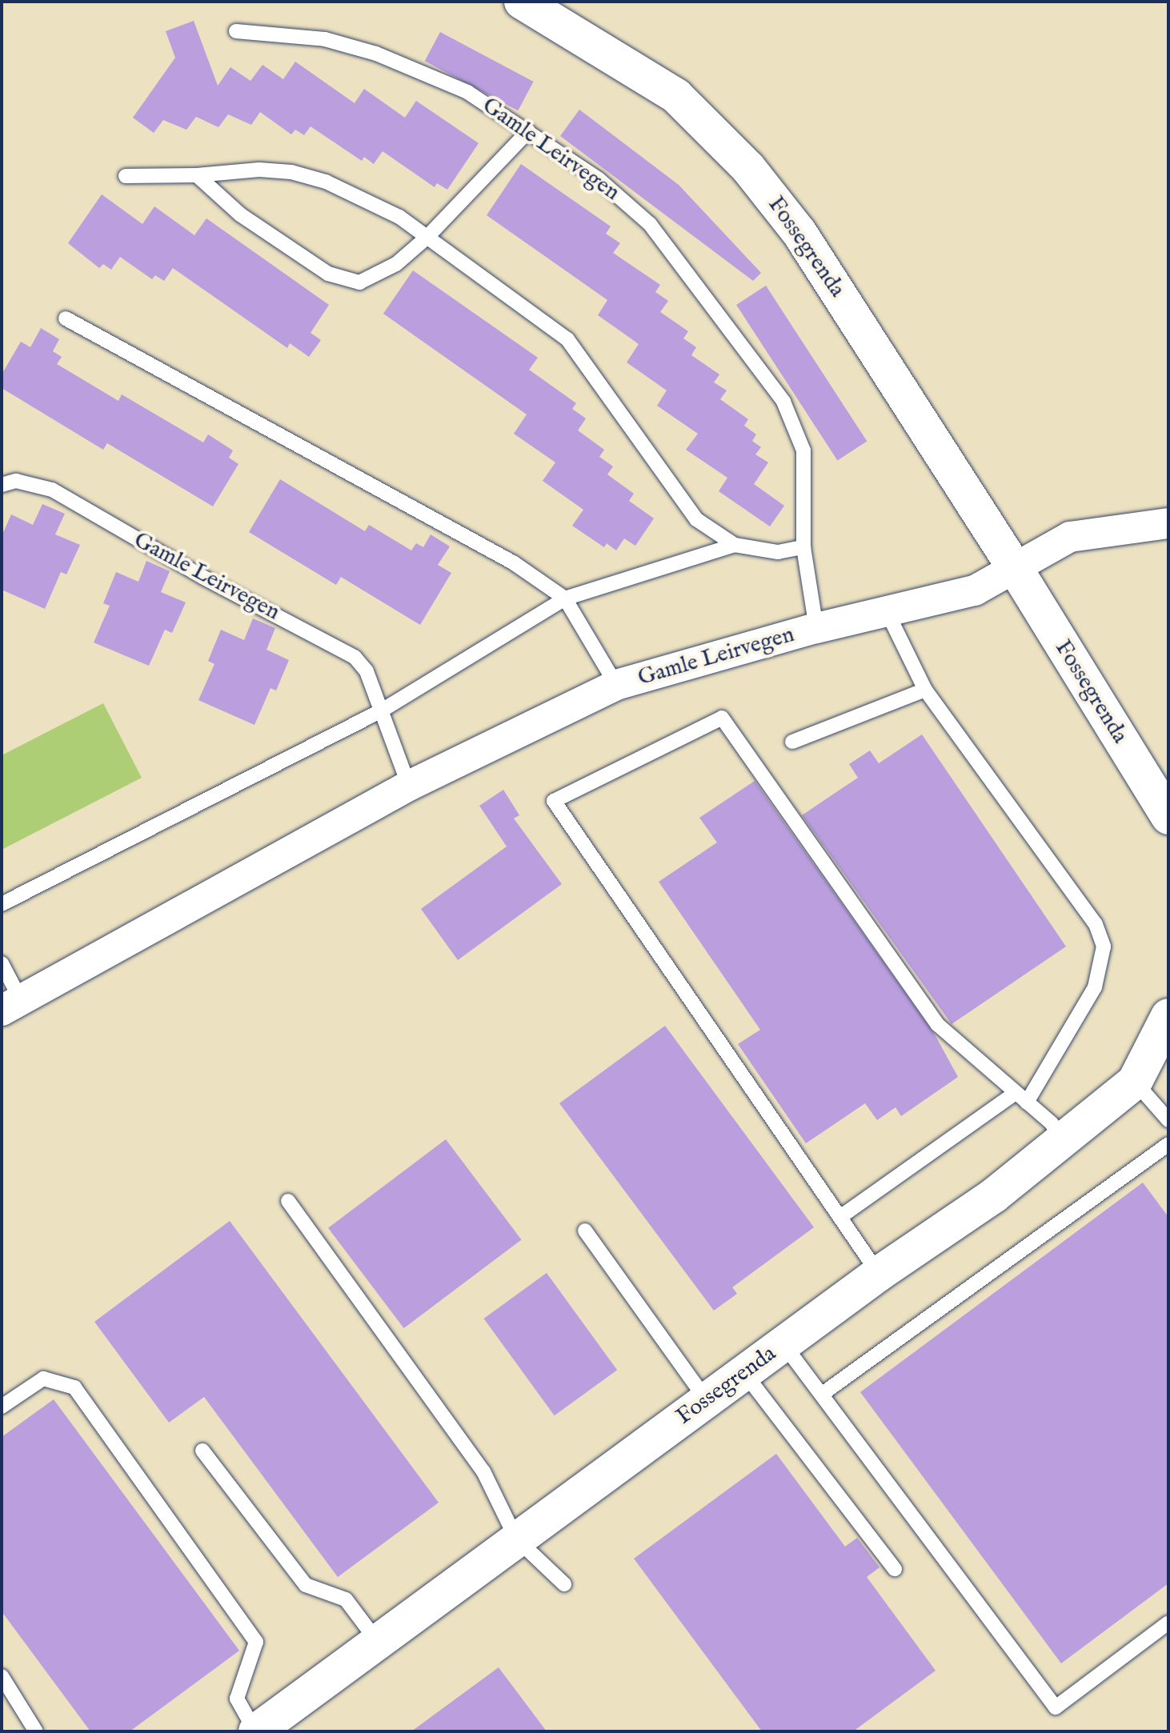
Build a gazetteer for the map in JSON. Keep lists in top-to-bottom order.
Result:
{
  "streets": {
    "street": ["Gamle Leirvegen", "Fossegrenda"]
  },
  "crossings": [
    ["Gamle Leirvegen", "Fossegrenda"]
  ]
}
